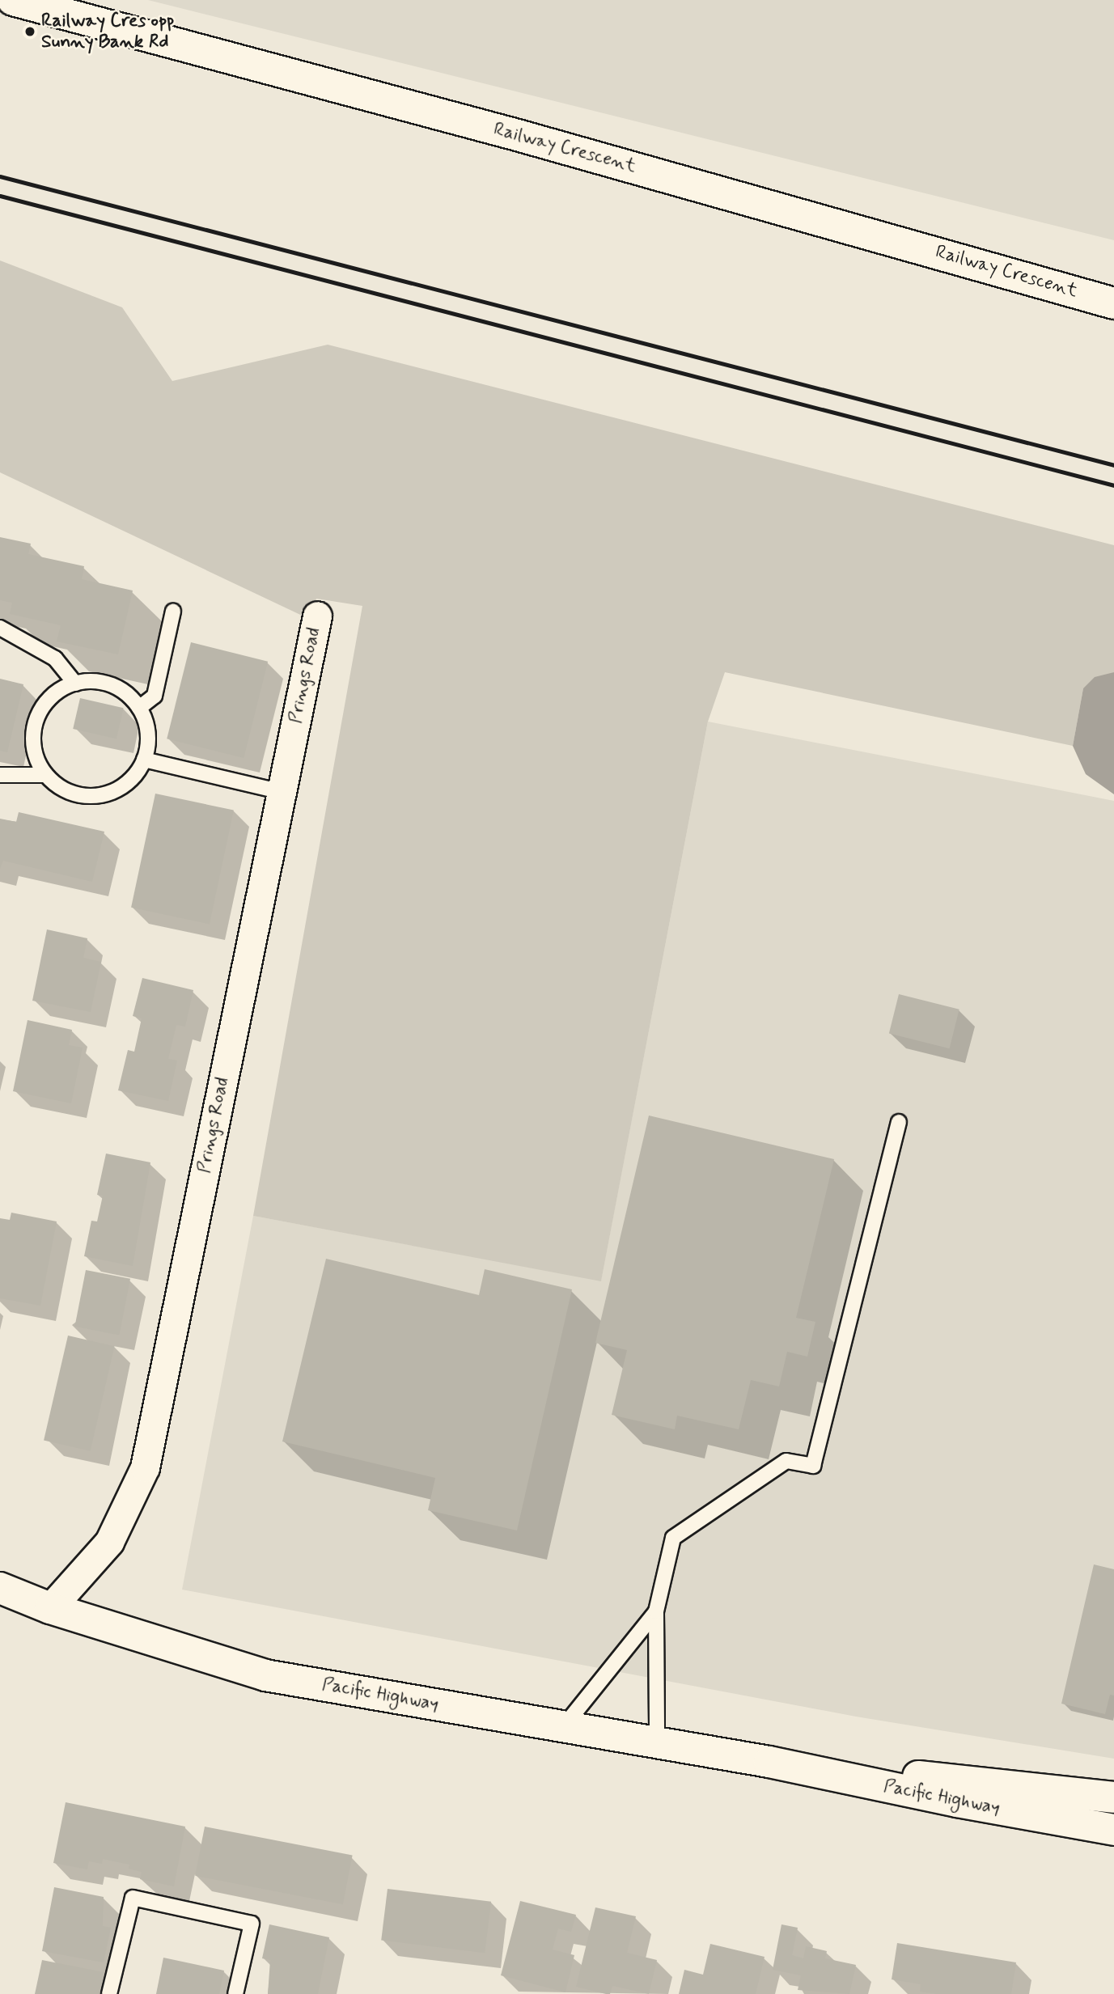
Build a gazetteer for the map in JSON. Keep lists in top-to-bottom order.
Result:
{
  "streets": {
    "main road": ["Railway Crescent", "Pacific Highway"],
    "street": ["Prings Road"]
  },
  "crossings": [
    ["Prings Road", "Pacific Highway"]
  ],
  "places": ["Railway Cres opp Sunny Bank Rd"]
}
